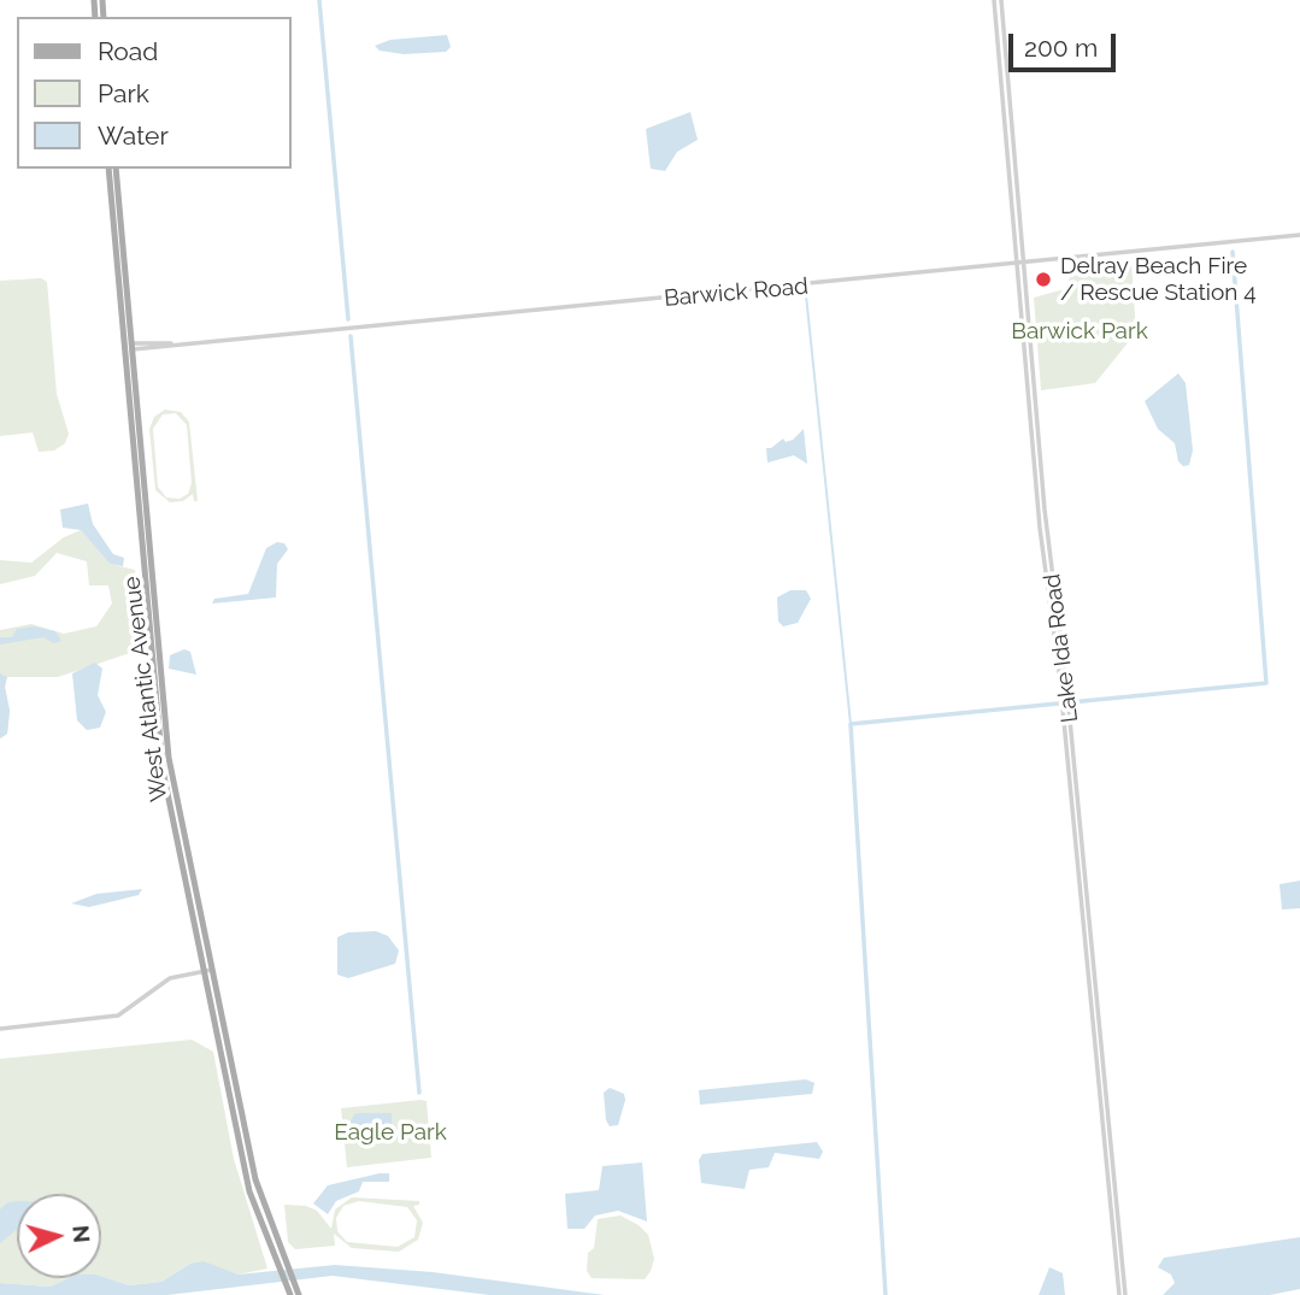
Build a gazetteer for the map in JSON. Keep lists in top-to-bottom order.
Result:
{
  "streets": {
    "main road": ["West Atlantic Avenue"],
    "street": ["Barwick Road", "Lake Ida Road"]
  },
  "crossings": [
    ["Barwick Road", "Lake Ida Road"],
    ["Barwick Road", "West Atlantic Avenue"]
  ],
  "parks": ["Barwick Park", "Eagle Park"],
  "places": ["Delray Beach Fire / Rescue Station 4"],
  "legend": ["Road", "Park", "Water"],
  "scale_bar": "200 m",
  "north": "right"
}
